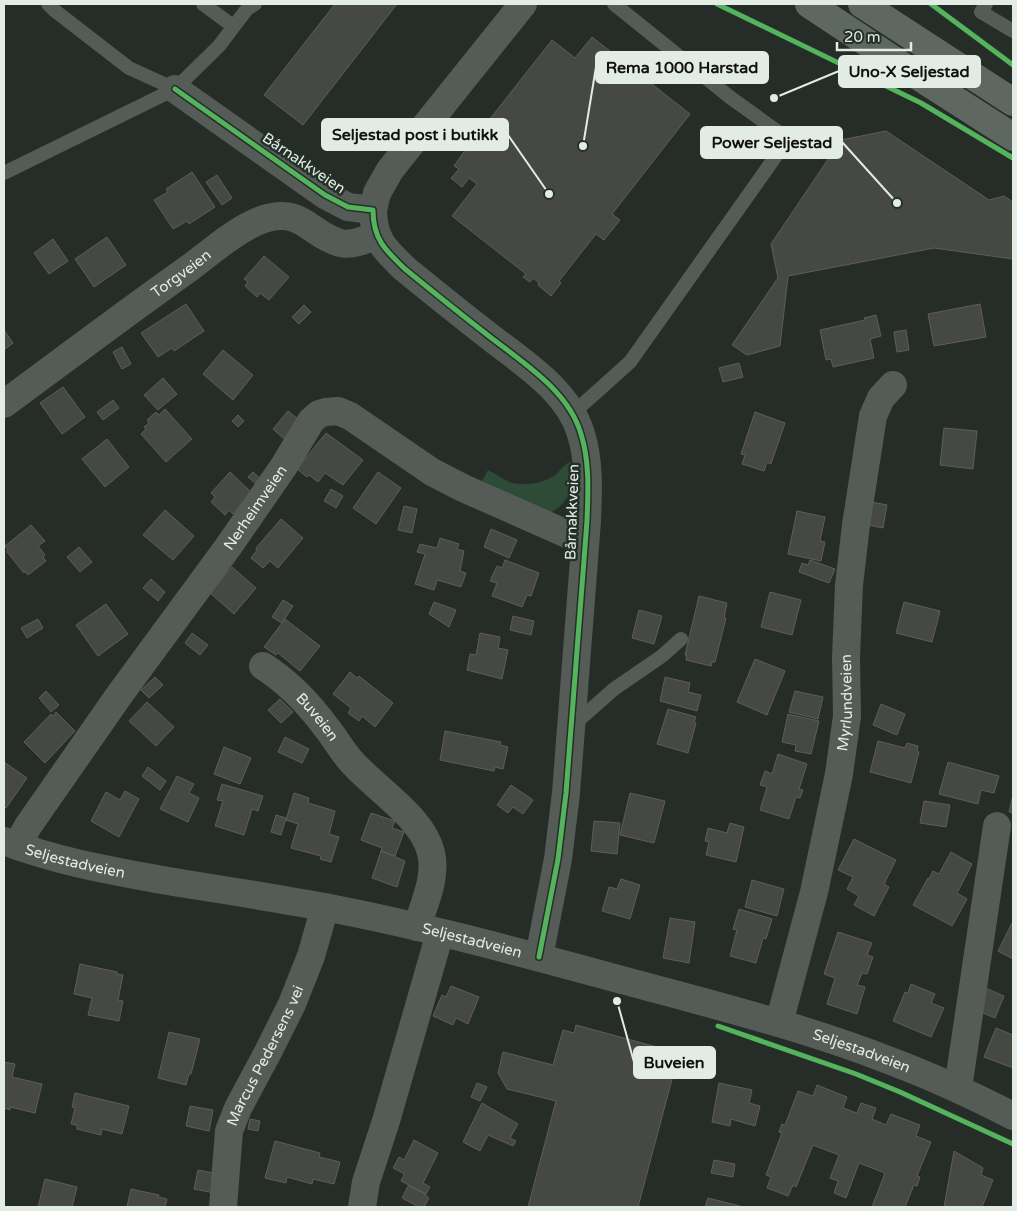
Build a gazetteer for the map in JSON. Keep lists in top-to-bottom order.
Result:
{
  "streets": {
    "street": [
      "Bårnakkveien",
      "Torgveien",
      "Nerheimveien",
      "Myrlundveien",
      "Buveien",
      "Seljestadveien",
      "Marcus Pedersens vei"
    ]
  },
  "crossings": [
    ["Bårnakkveien", "Torgveien"],
    ["Bårnakkveien", "Nerheimveien"],
    ["Bårnakkveien", "Seljestadveien"],
    ["Nerheimveien", "Seljestadveien"],
    ["Myrlundveien", "Seljestadveien"],
    ["Buveien", "Seljestadveien"],
    ["Seljestadveien", "Marcus Pedersens vei"]
  ],
  "places": [
    "Uno-X Seljestad",
    "Rema 1000 Harstad",
    "Seljestad post i butikk",
    "Power Seljestad",
    "Buveien"
  ],
  "scale_bar": "20 m"
}
